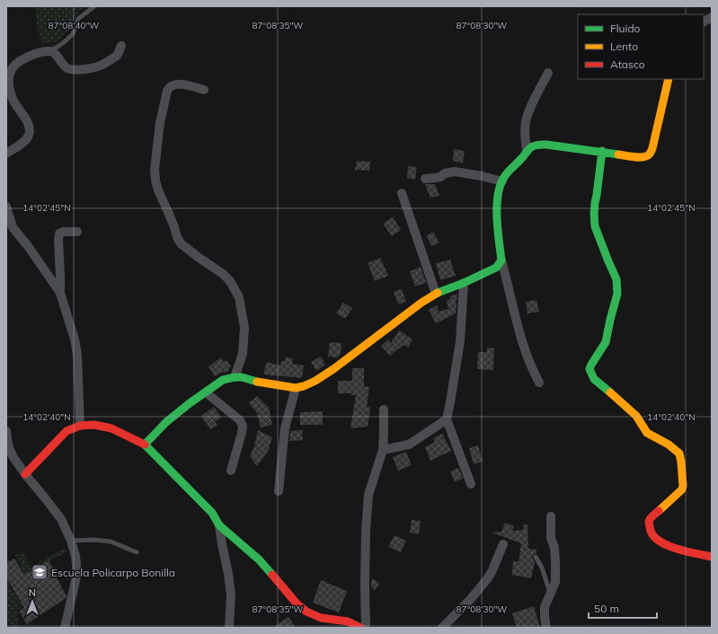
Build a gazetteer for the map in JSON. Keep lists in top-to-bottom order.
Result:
{
  "places": {
    "school or university": ["Escuela Policarpo Bonilla"]
  },
  "legend": ["Fluido", "Lento", "Atasco"],
  "scale_bar": "50 m",
  "north": "top",
  "coordinates": [
    "87°08'40\"W",
    "87°08'35\"W",
    "87°08'30\"W",
    "14°02'45\"N",
    "14°02'40\"N"
  ]
}
